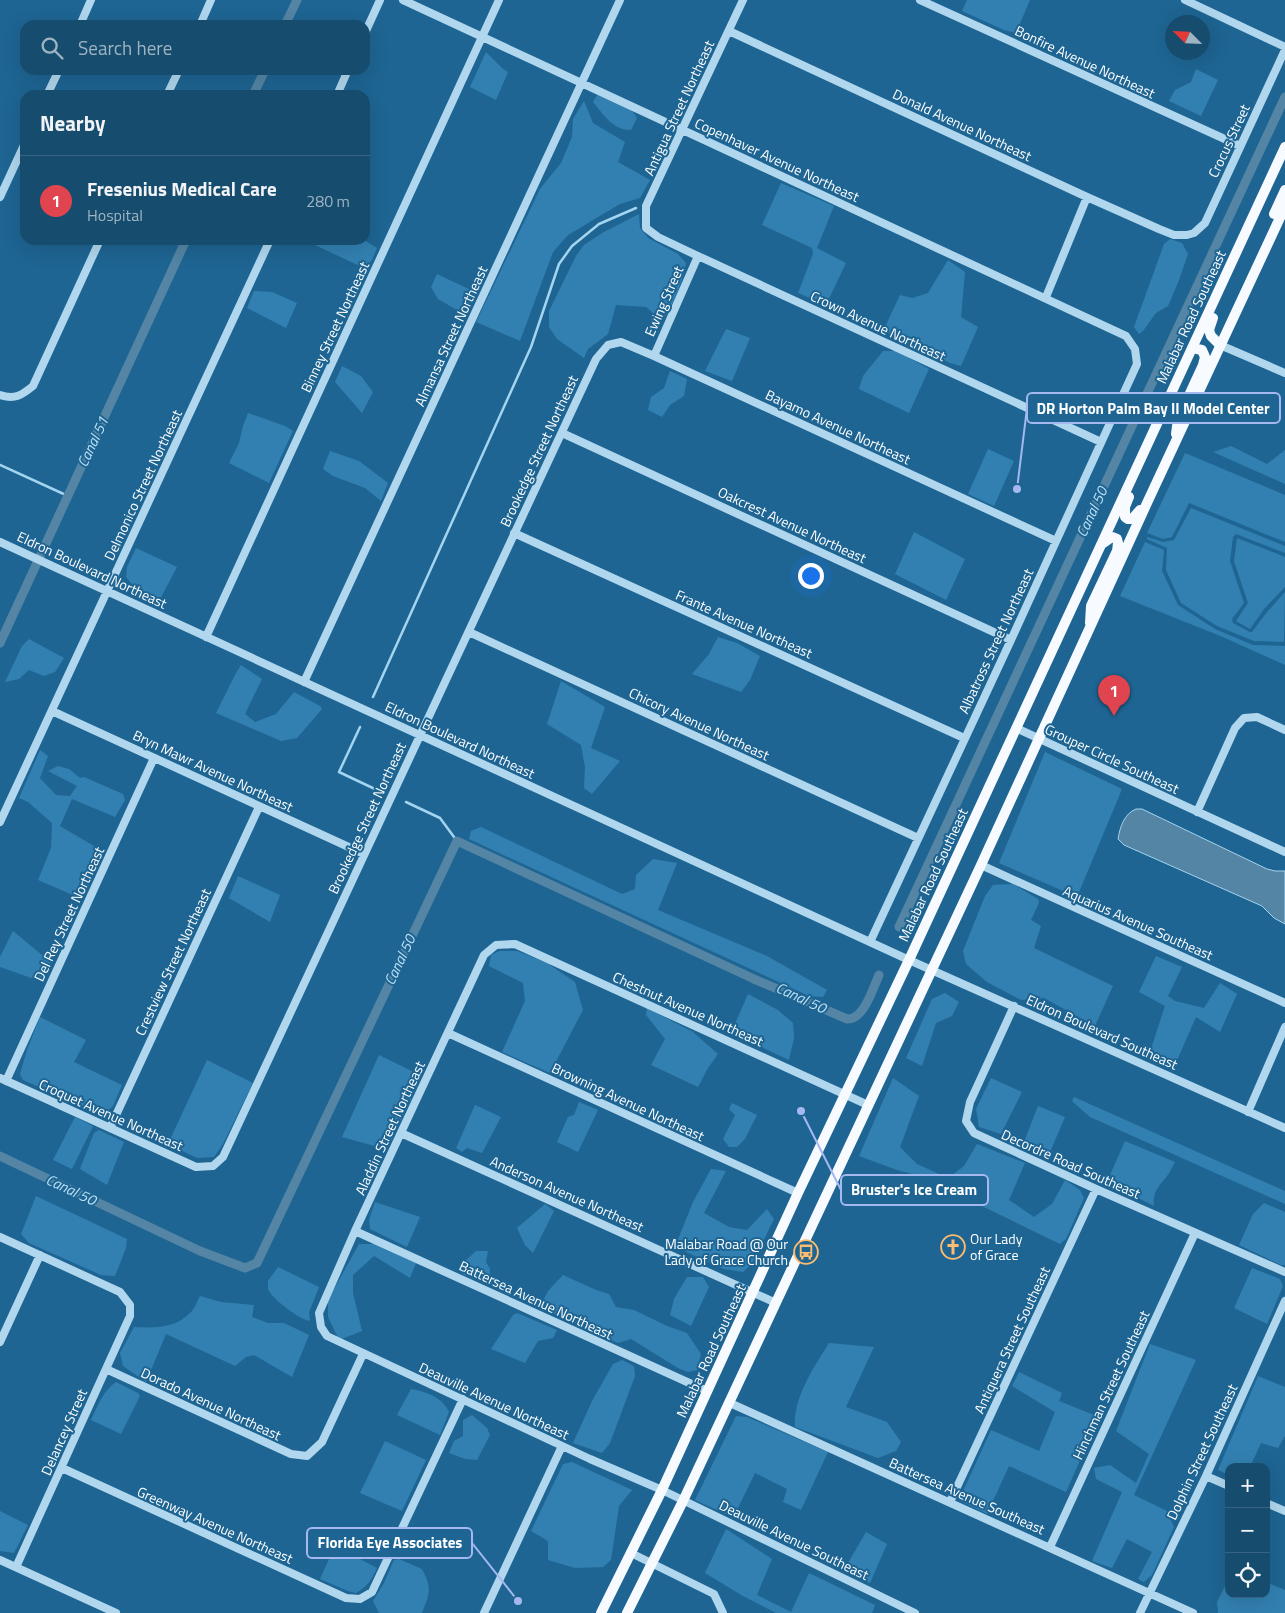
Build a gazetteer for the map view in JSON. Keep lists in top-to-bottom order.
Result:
{
  "streets": {
    "main road": ["Malabar Road Southeast"],
    "street": [
      "Bonfire Avenue Northeast",
      "Antigua Street Northeast",
      "Donald Avenue Northeast",
      "Crocus Street",
      "Copenhaver Avenue Northeast",
      "Ewing Street",
      "Crown Avenue Northeast",
      "Binney Street Northeast",
      "Almansa Street Northeast",
      "Bayamo Avenue Northeast",
      "Brookedge Street Northeast",
      "Delmonico Street Northeast",
      "Oakcrest Avenue Northeast",
      "Eldron Boulevard Northeast",
      "Frante Avenue Northeast",
      "Albatross Street Northeast",
      "Chicory Avenue Northeast",
      "Grouper Circle Southeast",
      "Bryn Mawr Avenue Northeast",
      "Del Rey Street Northeast",
      "Aquarius Avenue Southeast",
      "Crestview Street Northeast",
      "Chestnut Avenue Northeast",
      "Eldron Boulevard Southeast",
      "Browning Avenue Northeast",
      "Croquet Avenue Northeast",
      "Aladdin Street Northeast",
      "Decordre Road Southeast",
      "Anderson Avenue Northeast",
      "Battersea Avenue Northeast",
      "Antiquera Street Southeast",
      "Hinchman Street Southeast",
      "Deauville Avenue Northeast",
      "Dorado Avenue Northeast",
      "Delancey Street",
      "Dolphin Street Southeast",
      "Battersea Avenue Southeast",
      "Greenway Avenue Northeast",
      "Deauville Avenue Southeast"
    ]
  },
  "crossings": [
    ["Bonfire Avenue Northeast", "Crocus Street"],
    ["Antigua Street Northeast", "Donald Avenue Northeast"],
    ["Antigua Street Northeast", "Copenhaver Avenue Northeast"],
    ["Antigua Street Northeast", "Crown Avenue Northeast"],
    ["Donald Avenue Northeast", "Crocus Street"],
    ["Copenhaver Avenue Northeast", "Binney Street Northeast"],
    ["Copenhaver Avenue Northeast", "Almansa Street Northeast"],
    ["Copenhaver Avenue Northeast", "Albatross Street Northeast"],
    ["Ewing Street", "Crown Avenue Northeast"],
    ["Ewing Street", "Bayamo Avenue Northeast"],
    ["Malabar Road Southeast", "Eldron Boulevard Northeast"],
    ["Malabar Road Southeast", "Grouper Circle Southeast"],
    ["Malabar Road Southeast", "Chestnut Avenue Northeast"],
    ["Malabar Road Southeast", "Eldron Boulevard Southeast"],
    ["Malabar Road Southeast", "Browning Avenue Northeast"],
    ["Malabar Road Southeast", "Anderson Avenue Northeast"],
    ["Malabar Road Southeast", "Battersea Avenue Northeast"],
    ["Malabar Road Southeast", "Deauville Avenue Northeast"],
    ["Malabar Road Southeast", "Deauville Avenue Southeast"],
    ["Crown Avenue Northeast", "Albatross Street Northeast"],
    ["Binney Street Northeast", "Eldron Boulevard Northeast"],
    ["Almansa Street Northeast", "Eldron Boulevard Northeast"],
    ["Bayamo Avenue Northeast", "Brookedge Street Northeast"],
    ["Bayamo Avenue Northeast", "Albatross Street Northeast"],
    ["Brookedge Street Northeast", "Oakcrest Avenue Northeast"],
    ["Brookedge Street Northeast", "Eldron Boulevard Northeast"],
    ["Brookedge Street Northeast", "Frante Avenue Northeast"],
    ["Brookedge Street Northeast", "Chicory Avenue Northeast"],
    ["Brookedge Street Northeast", "Bryn Mawr Avenue Northeast"],
    ["Brookedge Street Northeast", "Croquet Avenue Northeast"],
    ["Delmonico Street Northeast", "Eldron Boulevard Northeast"],
    ["Delmonico Street Northeast", "Bryn Mawr Avenue Northeast"],
    ["Oakcrest Avenue Northeast", "Albatross Street Northeast"],
    ["Eldron Boulevard Northeast", "Albatross Street Northeast"],
    ["Eldron Boulevard Northeast", "Eldron Boulevard Southeast"],
    ["Frante Avenue Northeast", "Albatross Street Northeast"],
    ["Albatross Street Northeast", "Chicory Avenue Northeast"],
    ["Bryn Mawr Avenue Northeast", "Del Rey Street Northeast"],
    ["Bryn Mawr Avenue Northeast", "Crestview Street Northeast"],
    ["Del Rey Street Northeast", "Croquet Avenue Northeast"],
    ["Crestview Street Northeast", "Croquet Avenue Northeast"],
    ["Chestnut Avenue Northeast", "Aladdin Street Northeast"],
    ["Eldron Boulevard Southeast", "Decordre Road Southeast"],
    ["Browning Avenue Northeast", "Aladdin Street Northeast"],
    ["Aladdin Street Northeast", "Anderson Avenue Northeast"],
    ["Aladdin Street Northeast", "Battersea Avenue Northeast"],
    ["Aladdin Street Northeast", "Deauville Avenue Northeast"],
    ["Decordre Road Southeast", "Antiquera Street Southeast"],
    ["Decordre Road Southeast", "Hinchman Street Southeast"],
    ["Antiquera Street Southeast", "Battersea Avenue Southeast"],
    ["Hinchman Street Southeast", "Battersea Avenue Southeast"],
    ["Deauville Avenue Northeast", "Dorado Avenue Northeast"],
    ["Deauville Avenue Northeast", "Greenway Avenue Northeast"],
    ["Deauville Avenue Northeast", "Deauville Avenue Southeast"],
    ["Dorado Avenue Northeast", "Delancey Street"],
    ["Delancey Street", "Greenway Avenue Northeast"],
    ["Dolphin Street Southeast", "Battersea Avenue Southeast"]
  ],
  "water": ["Canal 51", "Canal 50"],
  "places": {
    "other": ["DR Horton Palm Bay II Model Center", "Bruster's Ice Cream", "Florida Eye Associates"],
    "church": ["Our Lady of Grace"],
    "bus stop": ["Malabar Road @ Our Lady of Grace Church"]
  },
  "north": "top left",
  "page": {
    "search": "Search here",
    "heading": "Nearby",
    "list": [
      {
        "mark": "1",
        "name": "Fresenius Medical Care",
        "note": "Hospital",
        "value": "280 m"
      }
    ],
    "pins": "1",
    "map_buttons": ["+", "−"]
  }
}
